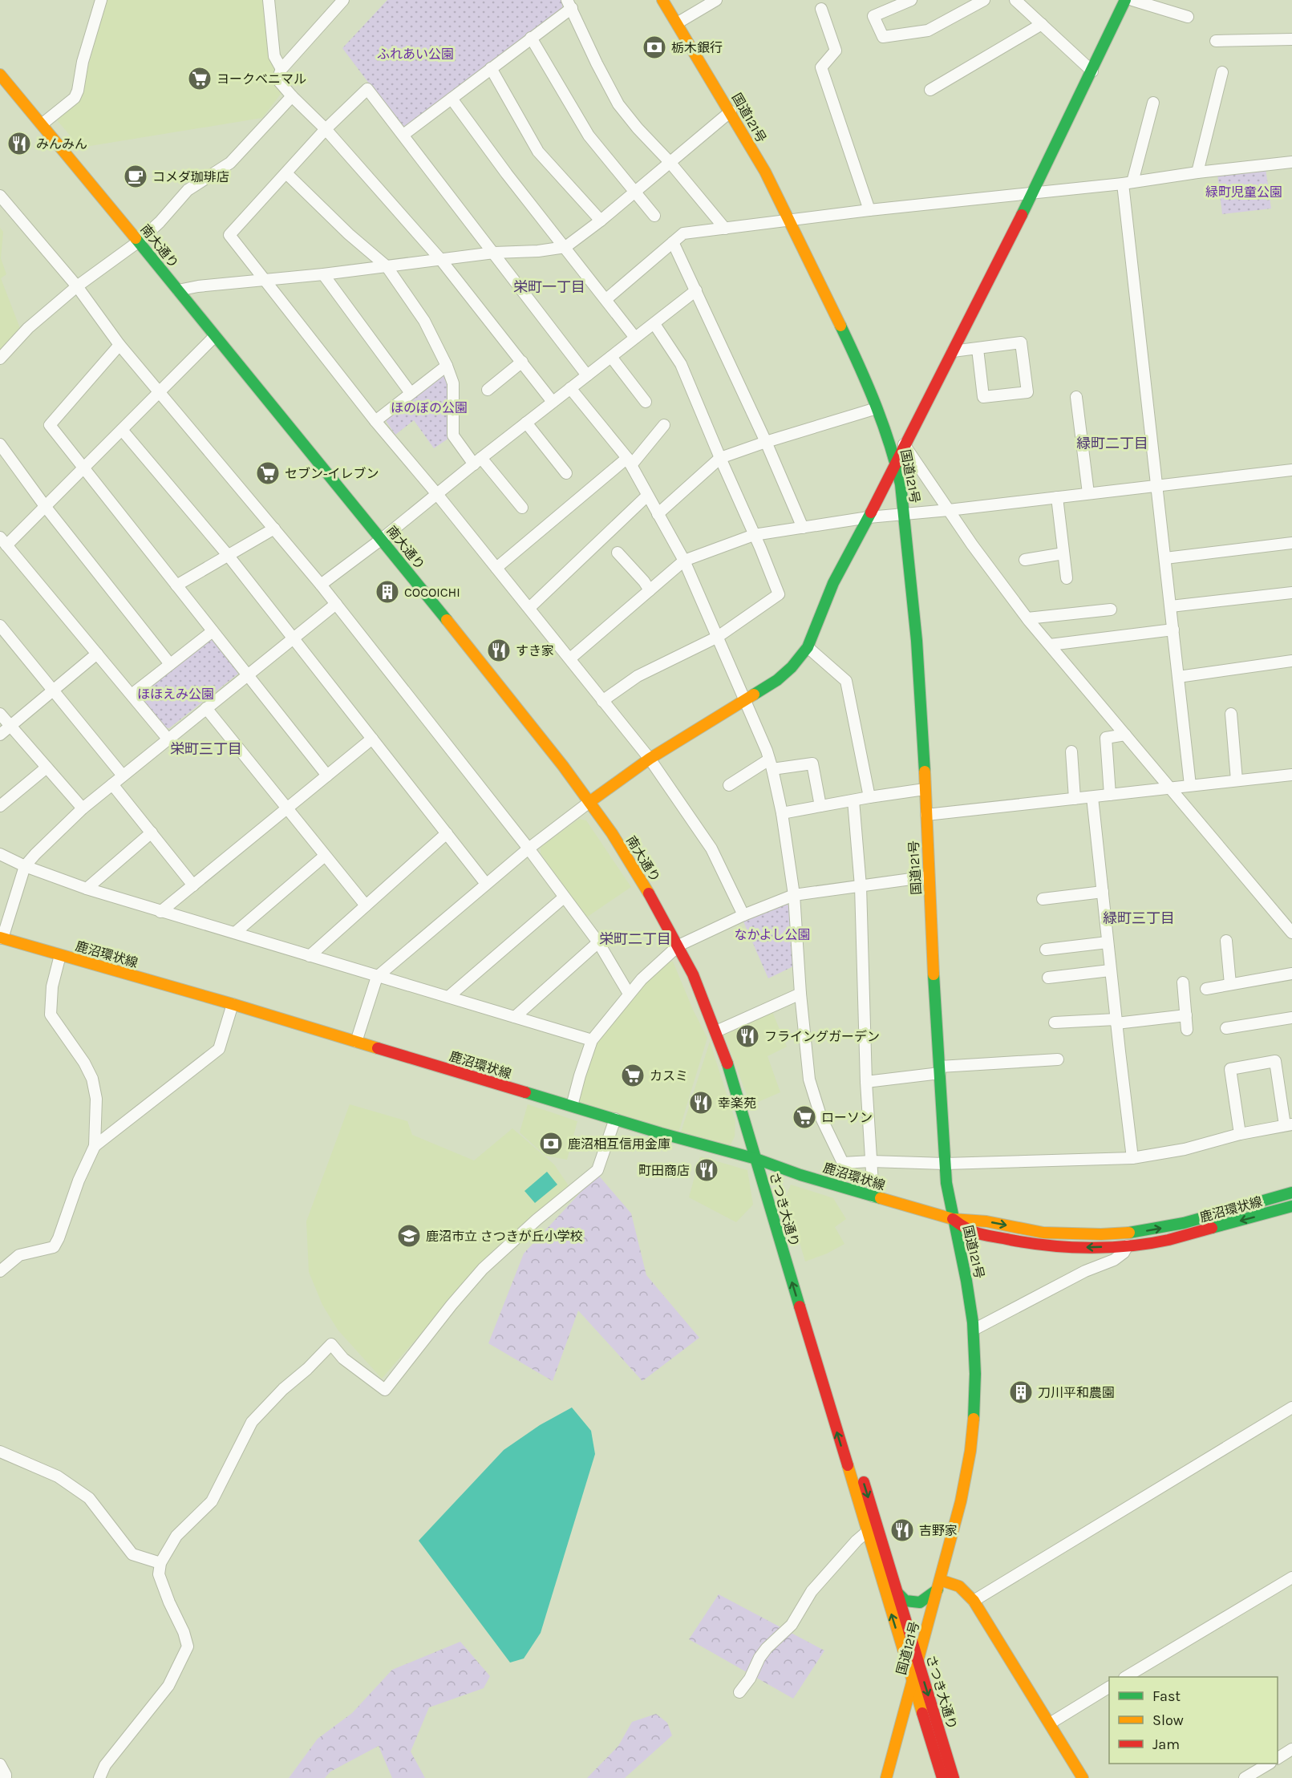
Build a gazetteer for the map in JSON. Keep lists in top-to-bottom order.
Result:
{
  "streets": {
    "main road": [
      "国道121号",
      "南大通り",
      "鹿沼環状線",
      "さつき大通り"
    ]
  },
  "crossings": [
    ["国道121号", "鹿沼環状線"],
    ["国道121号", "さつき大通り"],
    ["南大通り", "鹿沼環状線"],
    ["南大通り", "さつき大通り"],
    ["鹿沼環状線", "さつき大通り"]
  ],
  "districts": [
    "栄町一丁目",
    "緑町二丁目",
    "栄町三丁目",
    "緑町三丁目",
    "栄町二丁目"
  ],
  "parks": [
    "ふれあい公園",
    "緑町児童公園",
    "ほのぼの公園",
    "ほほえみ公園",
    "なかよし公園"
  ],
  "places": {
    "bank": ["栃木銀行", "鹿沼相互信用金庫"],
    "supermarket": [
      "ヨークベニマル",
      "セブン-イレブン",
      "カスミ",
      "ローソン"
    ],
    "restaurant": [
      "みんみん",
      "すき家",
      "フライングガーデン",
      "幸楽苑",
      "町田商店",
      "吉野家"
    ],
    "cafe": ["コメダ珈琲店"],
    "building": ["COCOICHI", "刀川平和農園"],
    "school or university": ["鹿沼市立 さつきが丘小学校"]
  },
  "legend": ["Fast", "Slow", "Jam"]
}
